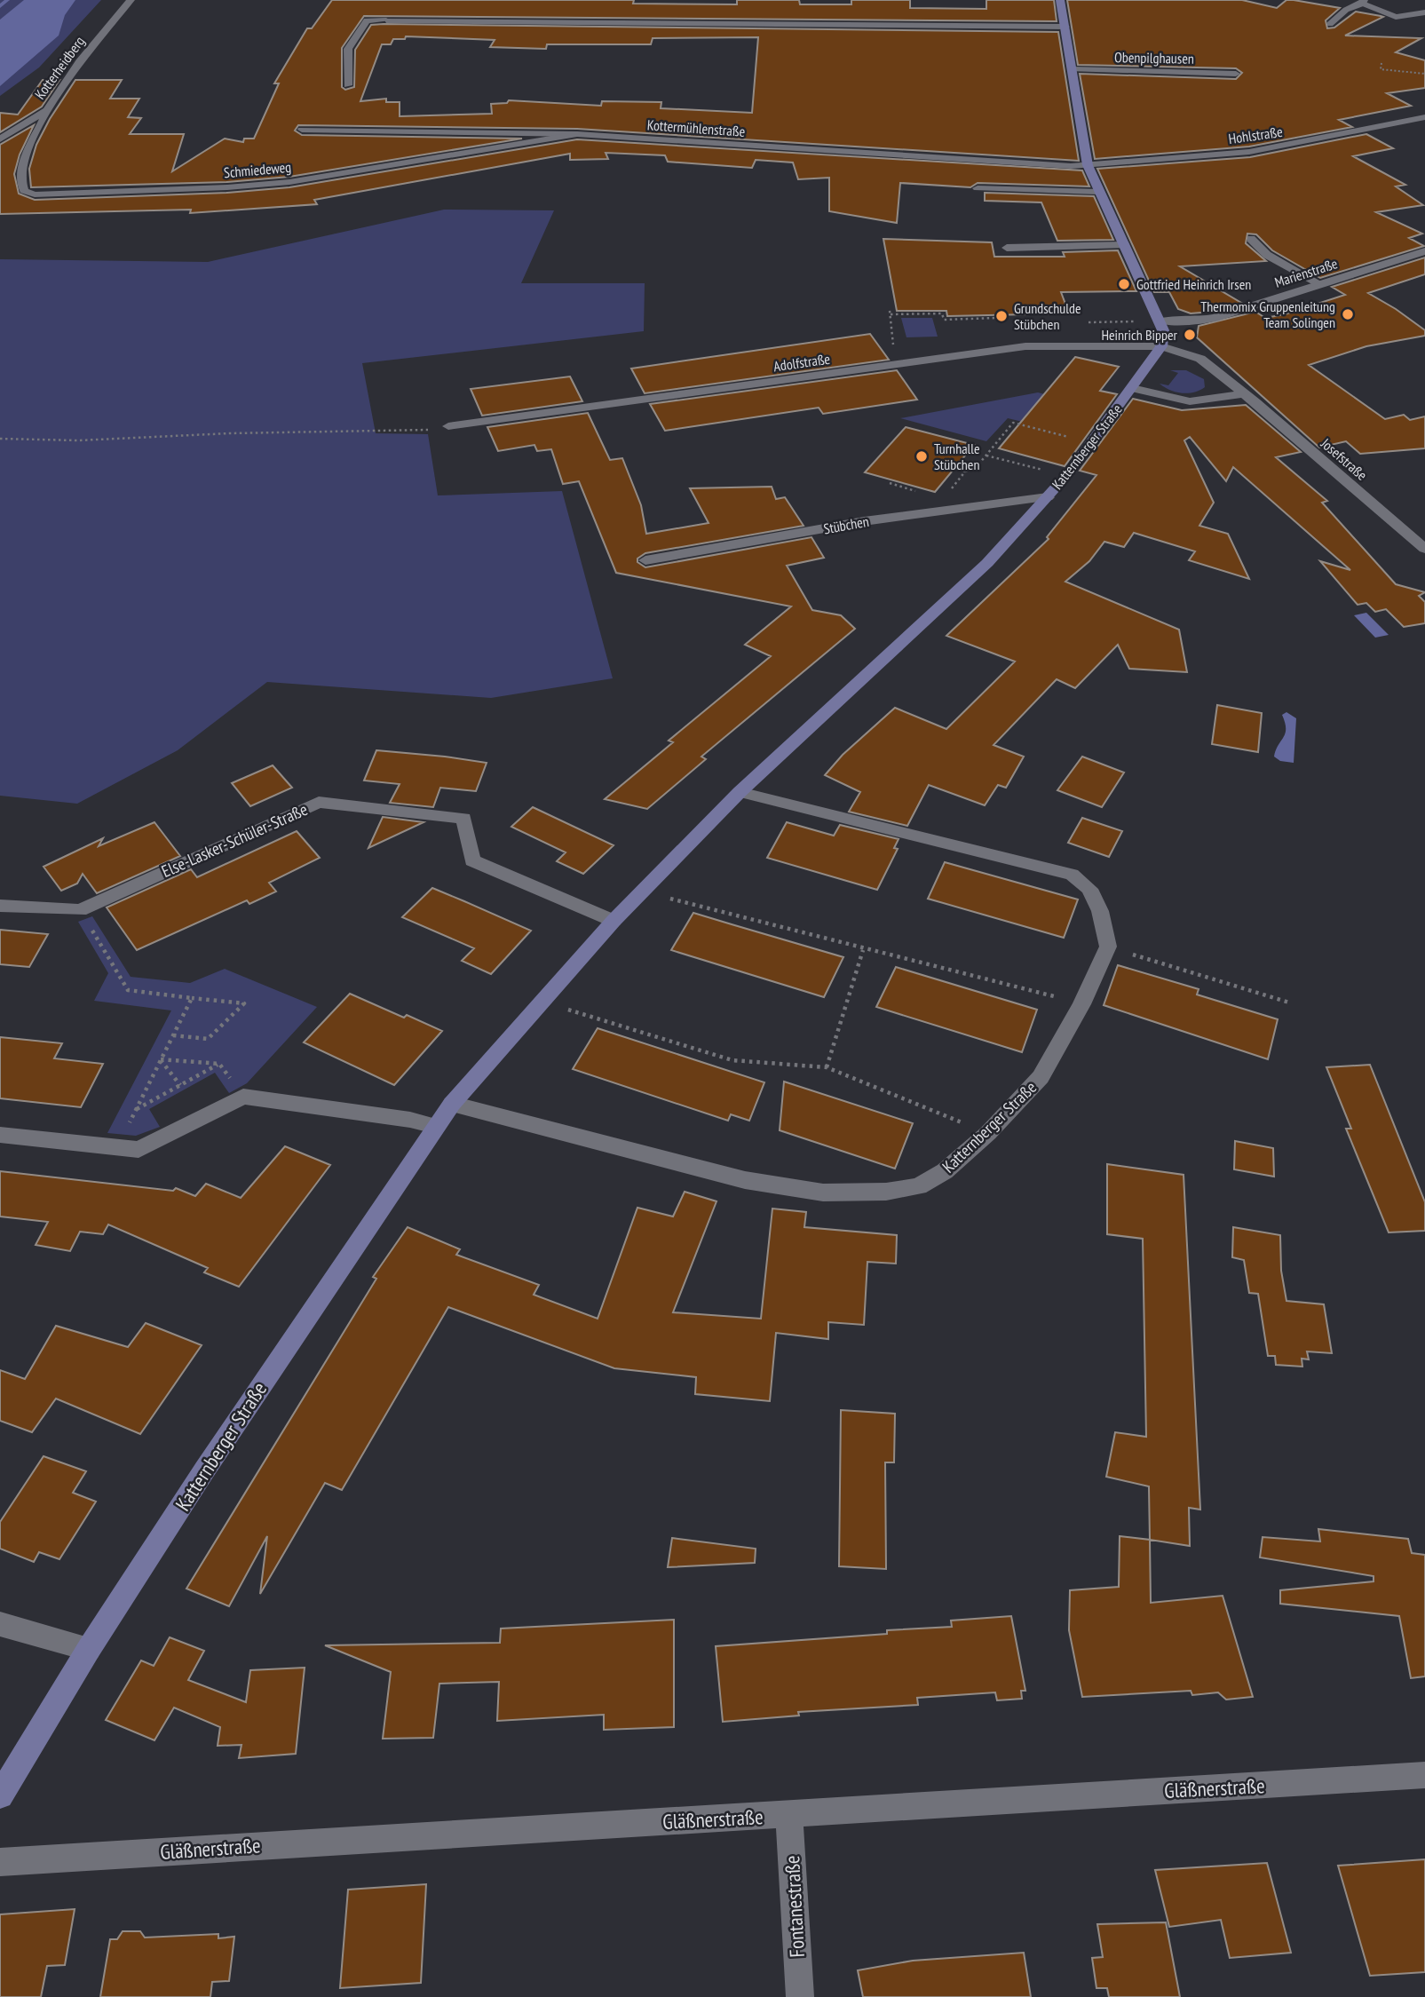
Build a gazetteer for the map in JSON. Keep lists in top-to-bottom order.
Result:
{
  "streets": {
    "street": [
      "Obenpilghausen",
      "Kotterheidberg",
      "Kottermühlenstraße",
      "Hohlstraße",
      "Schmiedeweg",
      "Marienstraße",
      "Adolfstraße",
      "Katternberger Straße",
      "Josefstraße",
      "Stübchen",
      "Else-Lasker-Schüler-Straße",
      "Gläßnerstraße",
      "Fontanestraße"
    ]
  },
  "crossings": [
    ["Kotterheidberg", "Schmiedeweg"],
    ["Kottermühlenstraße", "Hohlstraße"],
    ["Kottermühlenstraße", "Schmiedeweg"],
    ["Adolfstraße", "Katternberger Straße"],
    ["Adolfstraße", "Josefstraße"],
    ["Katternberger Straße", "Josefstraße"],
    ["Katternberger Straße", "Stübchen"],
    ["Katternberger Straße", "Else-Lasker-Schüler-Straße"],
    ["Gläßnerstraße", "Fontanestraße"]
  ],
  "places": [
    "Gottfried Heinrich Irsen",
    "Thermomix Gruppenleitung Team Solingen",
    "Grundschulde Stübchen",
    "Heinrich Bipper",
    "Turnhalle Stübchen"
  ]
}
